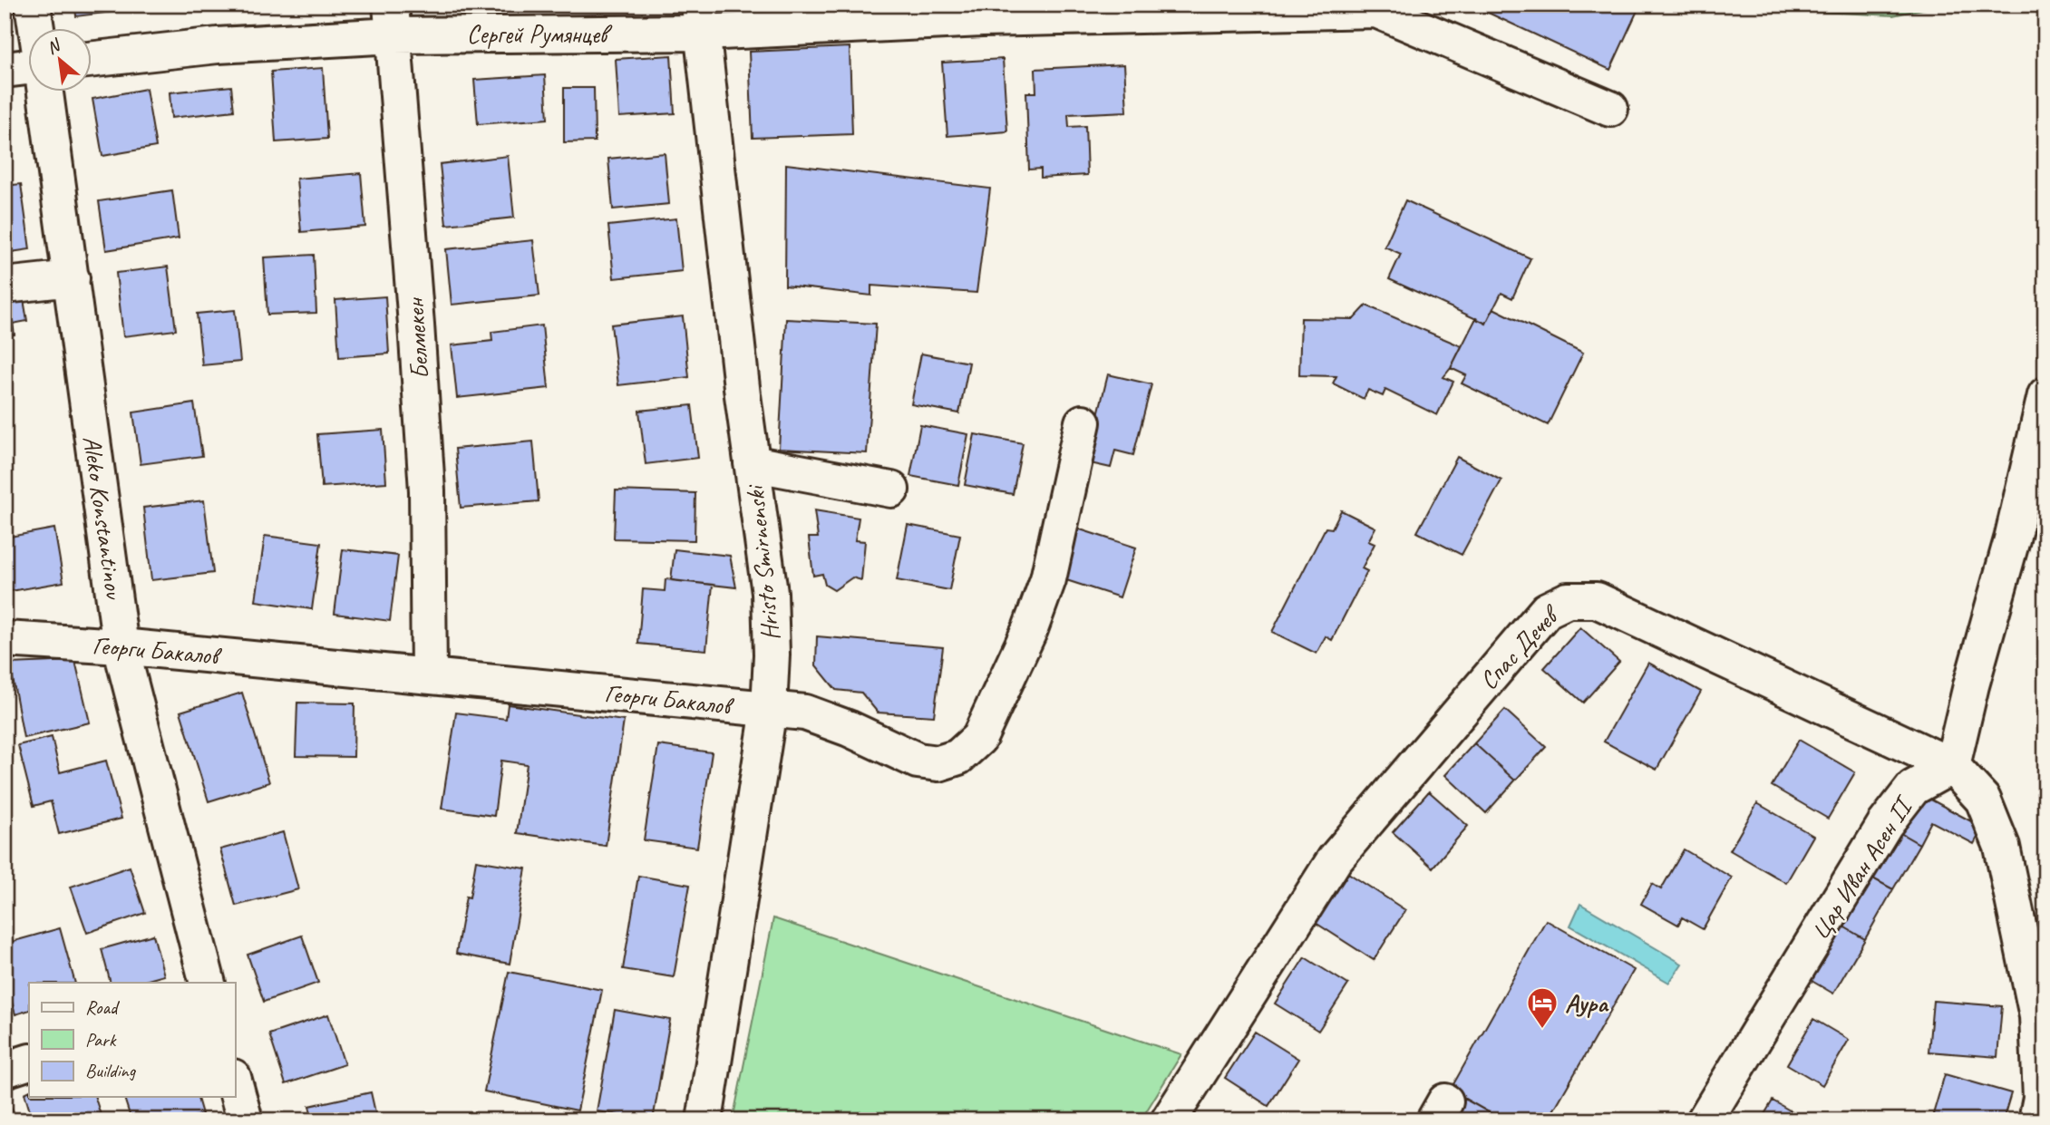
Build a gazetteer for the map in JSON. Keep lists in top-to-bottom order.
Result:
{
  "streets": {
    "street": [
      "Сергей Румянцев",
      "Белмекен",
      "Aleko Konstantinov",
      "Hristo Smirnenski",
      "Спас Дечев",
      "Георги Бакалов",
      "Цар Иван Асен II"
    ]
  },
  "crossings": [
    ["Сергей Румянцев", "Белмекен"],
    ["Сергей Румянцев", "Hristo Smirnenski"],
    ["Белмекен", "Георги Бакалов"],
    ["Aleko Konstantinov", "Георги Бакалов"],
    ["Hristo Smirnenski", "Георги Бакалов"],
    ["Спас Дечев", "Цар Иван Асен II"]
  ],
  "places": {
    "hotel": ["Аура"]
  },
  "legend": ["Road", "Park", "Building"],
  "north": "top left"
}
